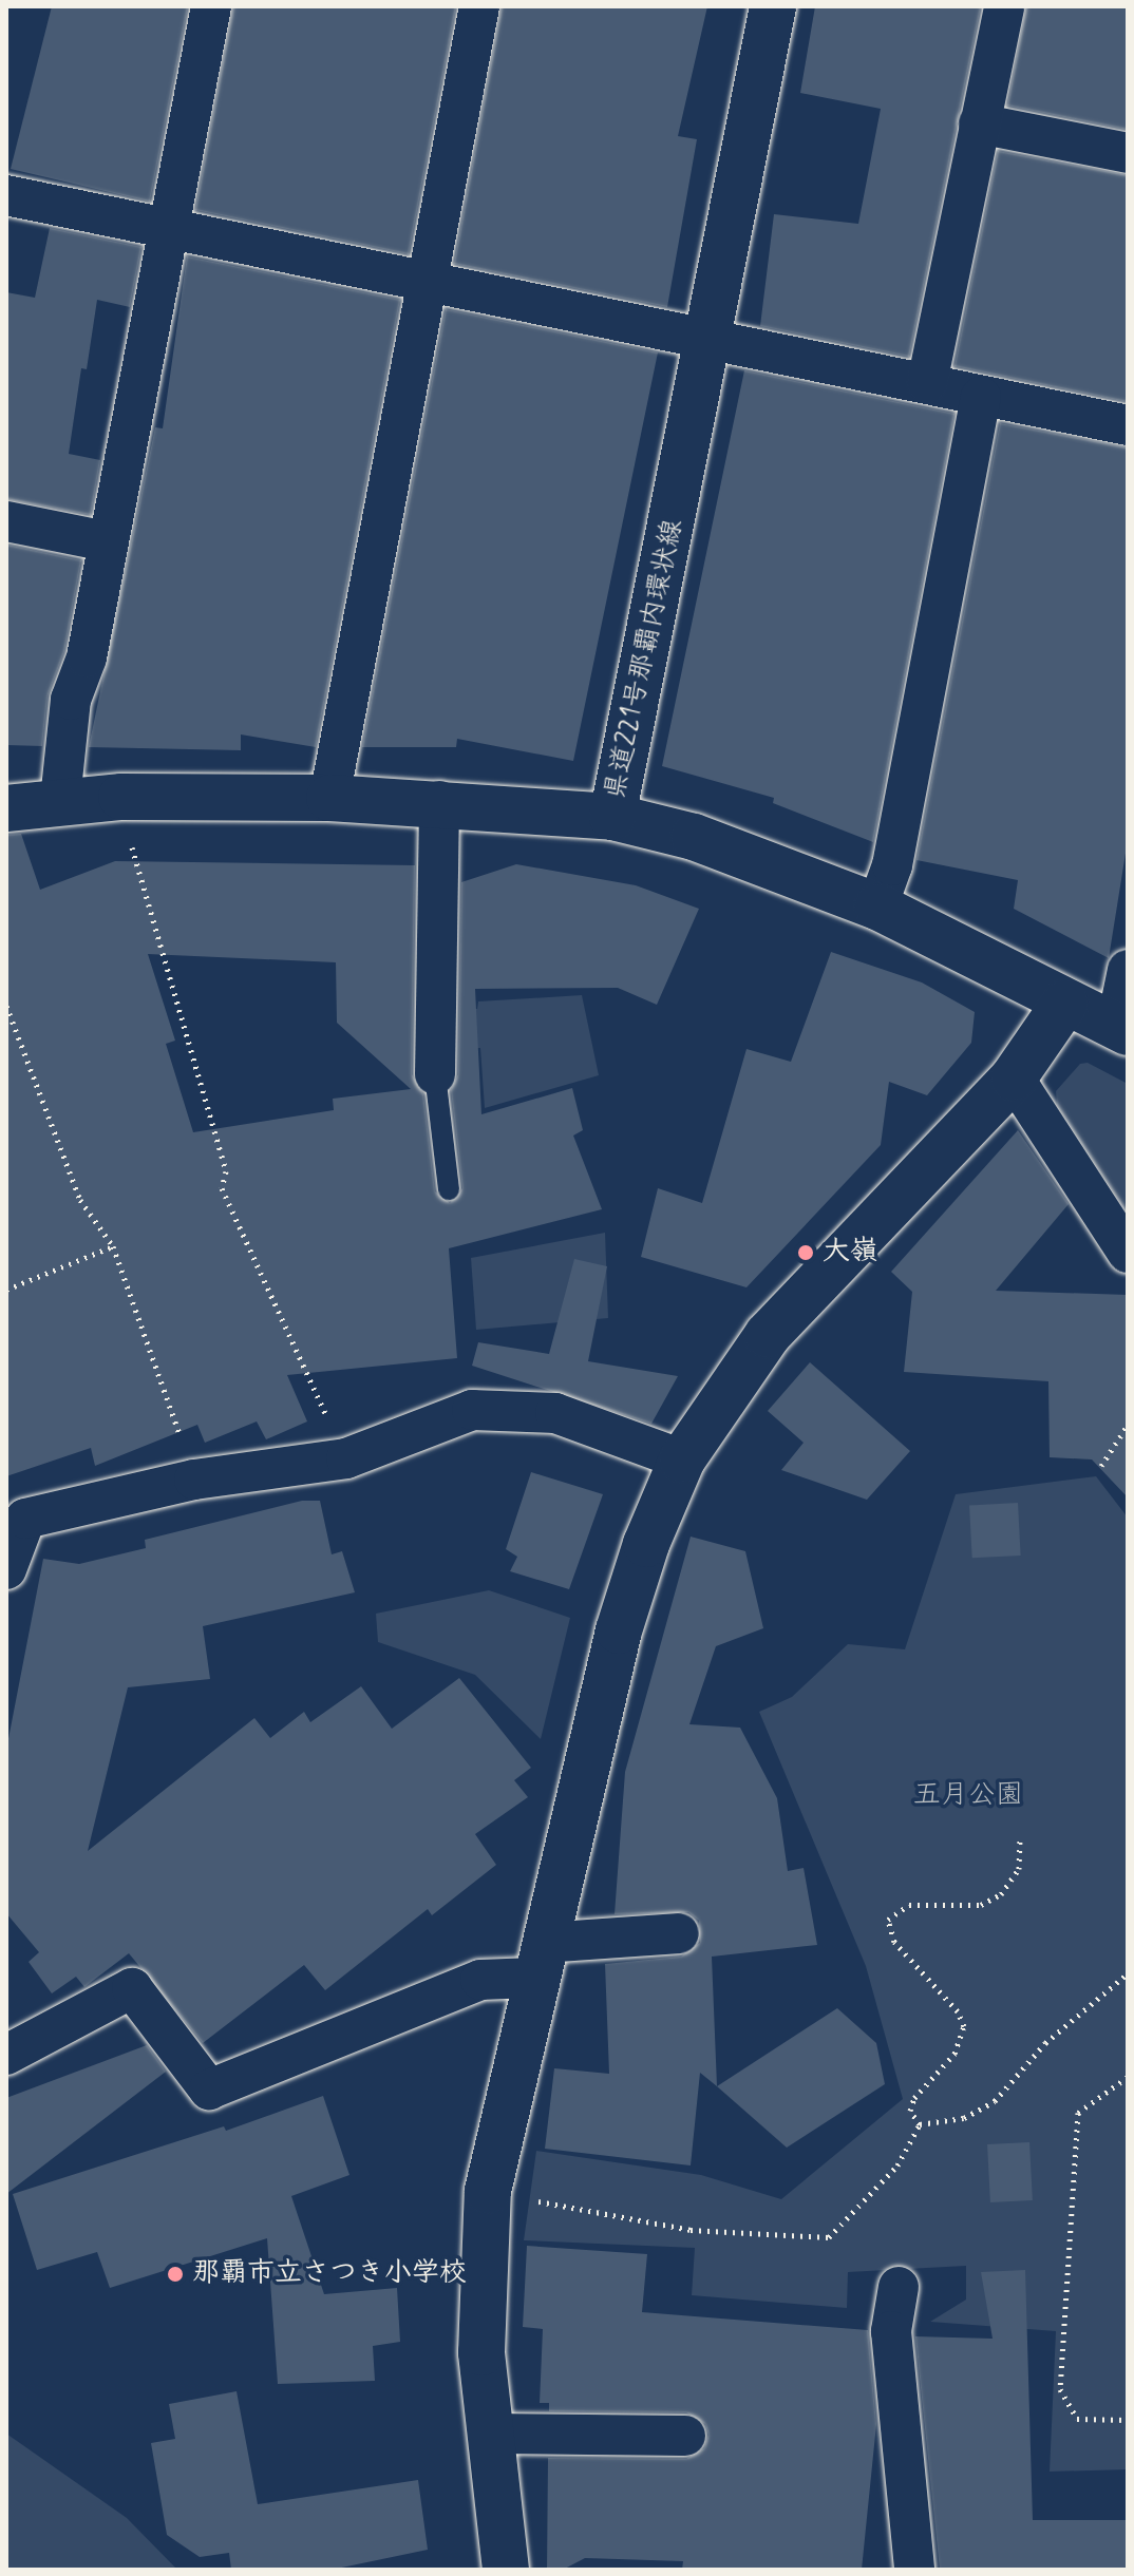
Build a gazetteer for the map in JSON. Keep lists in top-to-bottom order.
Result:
{
  "streets": {
    "street": ["県道221号那覇内環状線"]
  },
  "parks": ["五月公園"],
  "places": ["大嶺", "那覇市立さつき小学校"]
}
